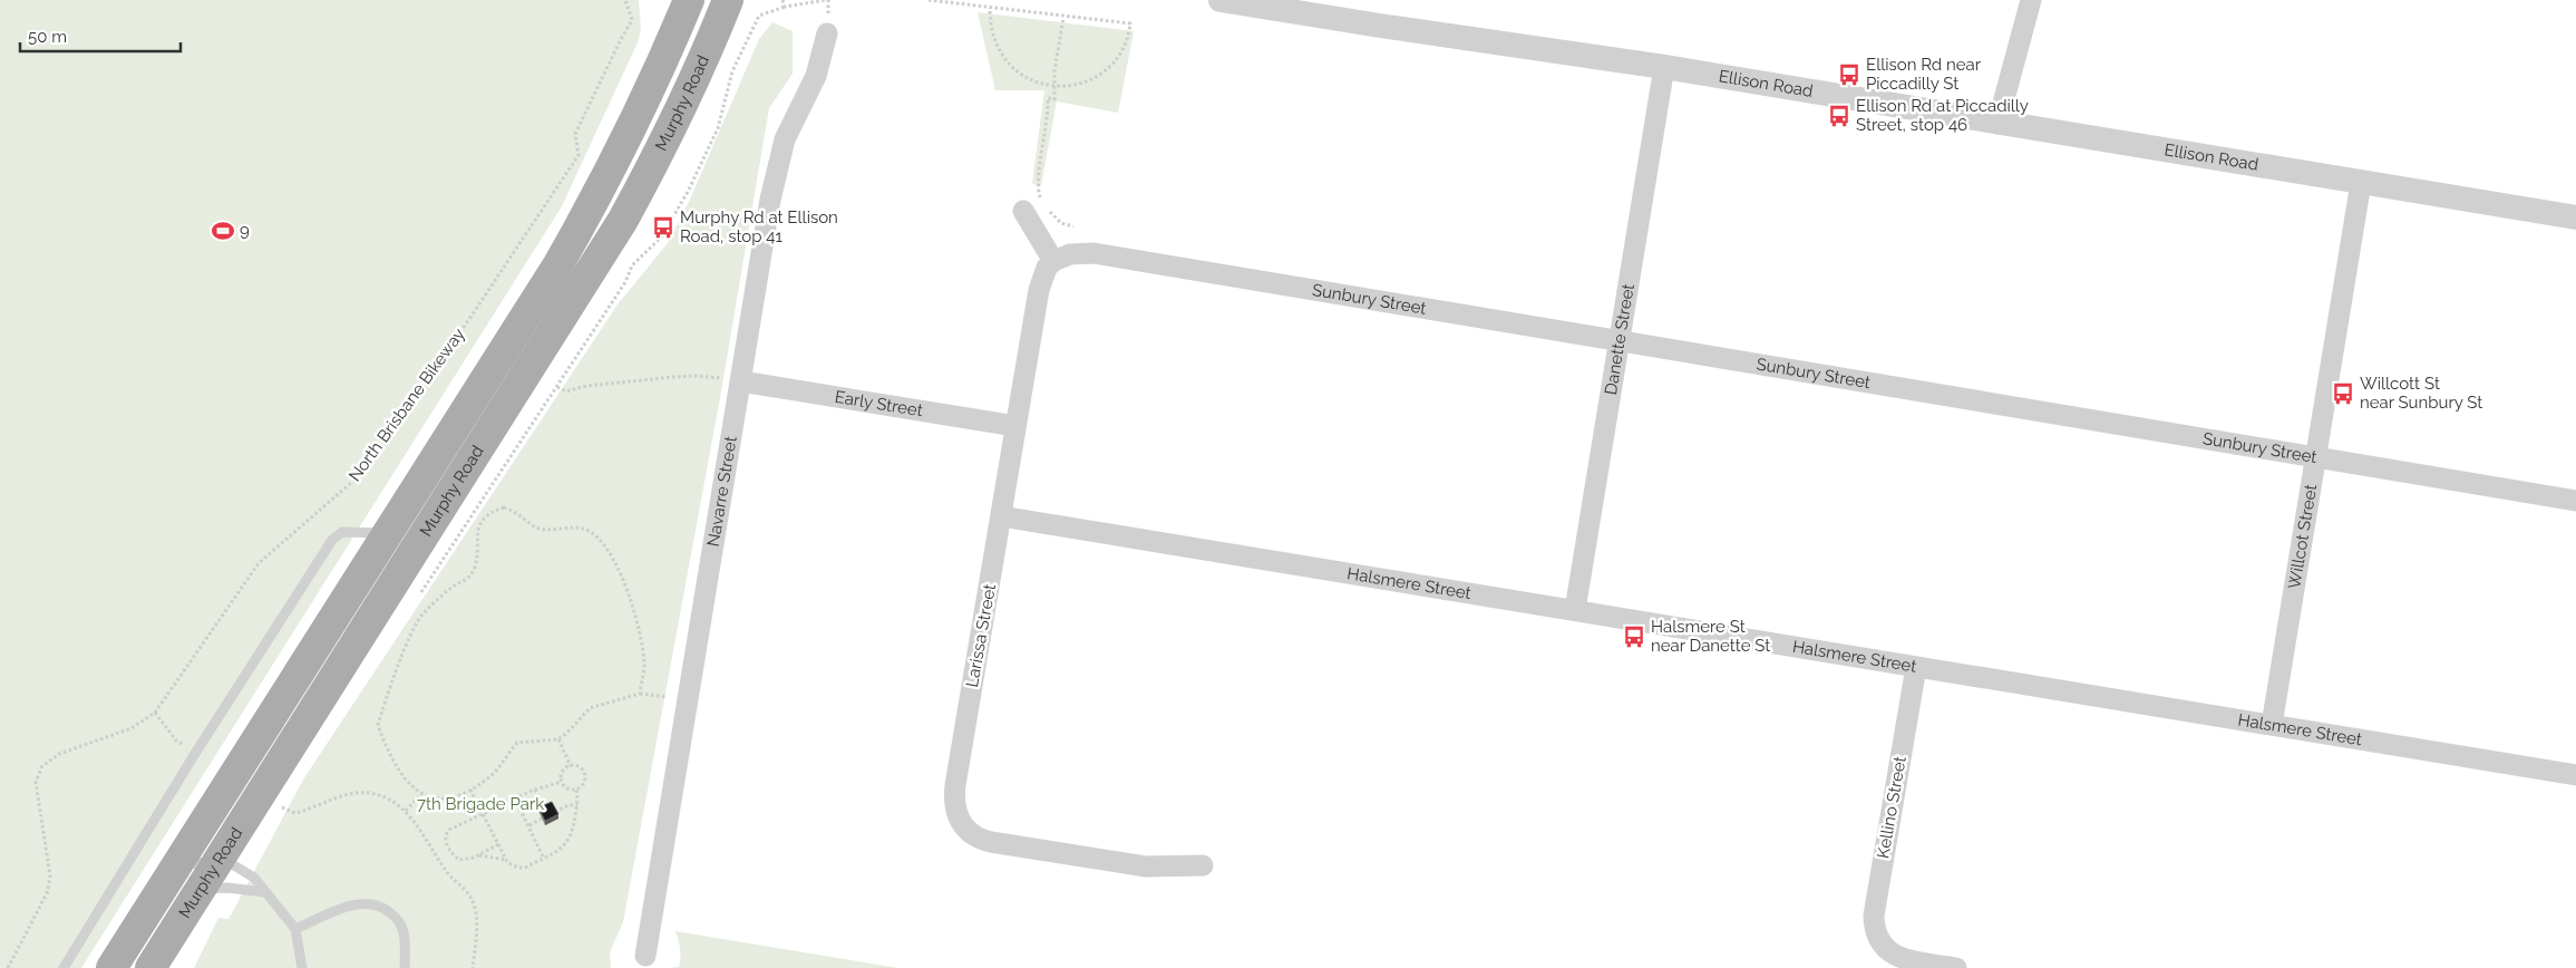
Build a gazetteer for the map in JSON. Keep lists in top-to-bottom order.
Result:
{
  "streets": {
    "main road": ["Murphy Road"],
    "street": [
      "Ellison Road",
      "Sunbury Street",
      "Danette Street",
      "Early Street",
      "Navarre Street",
      "Willcot Street",
      "Halsmere Street",
      "Larissa Street",
      "Kellino Street"
    ],
    "path": ["North Brisbane Bikeway"]
  },
  "crossings": [
    ["Ellison Road", "Danette Street"],
    ["Ellison Road", "Willcot Street"],
    ["Sunbury Street", "Danette Street"],
    ["Sunbury Street", "Willcot Street"],
    ["Sunbury Street", "Larissa Street"],
    ["Danette Street", "Halsmere Street"],
    ["Early Street", "Navarre Street"],
    ["Early Street", "Larissa Street"],
    ["Willcot Street", "Halsmere Street"],
    ["Halsmere Street", "Larissa Street"],
    ["Halsmere Street", "Kellino Street"]
  ],
  "parks": ["7th Brigade Park"],
  "places": {
    "bus stop": [
      "Ellison Rd near Piccadilly St",
      "Ellison Rd at Piccadilly Street, stop 46",
      "Murphy Rd at Ellison Road, stop 41",
      "Willcott St near Sunbury St",
      "Halsmere St near Danette St"
    ],
    "sports": ["9"]
  },
  "scale_bar": "50 m"
}
